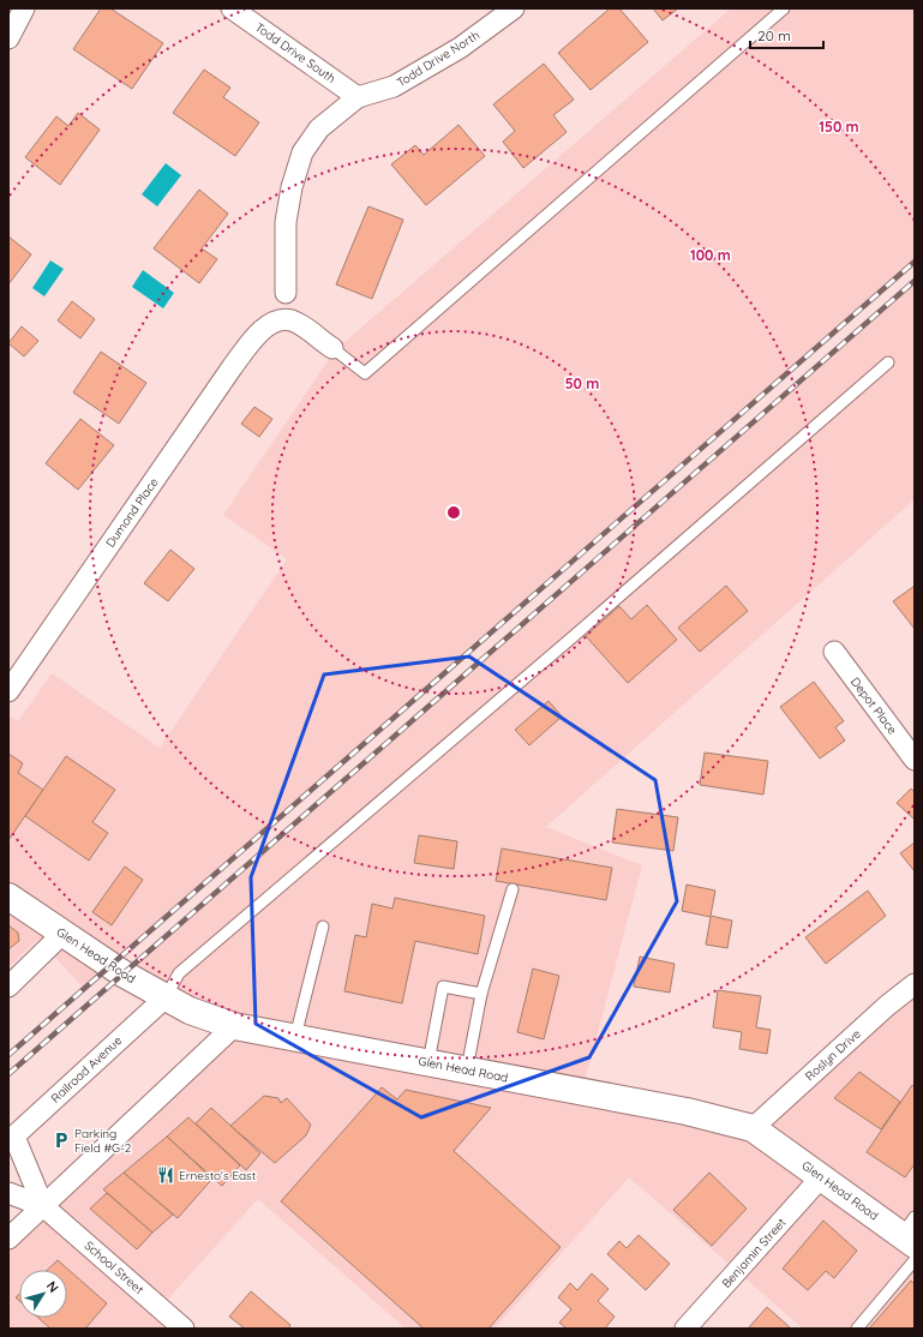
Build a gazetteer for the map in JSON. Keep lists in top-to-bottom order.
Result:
{
  "streets": {
    "main road": ["Glen Head Road"],
    "street": [
      "Todd Drive South",
      "Todd Drive North",
      "Dumond Place",
      "Depot Place",
      "Roslyn Drive",
      "Railroad Avenue",
      "Benjamin Street",
      "School Street"
    ]
  },
  "crossings": [
    ["Todd Drive South", "Todd Drive North"],
    ["Glen Head Road", "Roslyn Drive"],
    ["Glen Head Road", "Railroad Avenue"],
    ["Glen Head Road", "Benjamin Street"],
    ["Railroad Avenue", "School Street"]
  ],
  "places": {
    "parking": ["Parking Field #G-2"],
    "restaurant": ["Ernesto's East"]
  },
  "scale_bar": "20 m",
  "north": "top right",
  "rings": ["150 m", "100 m", "50 m"]
}
